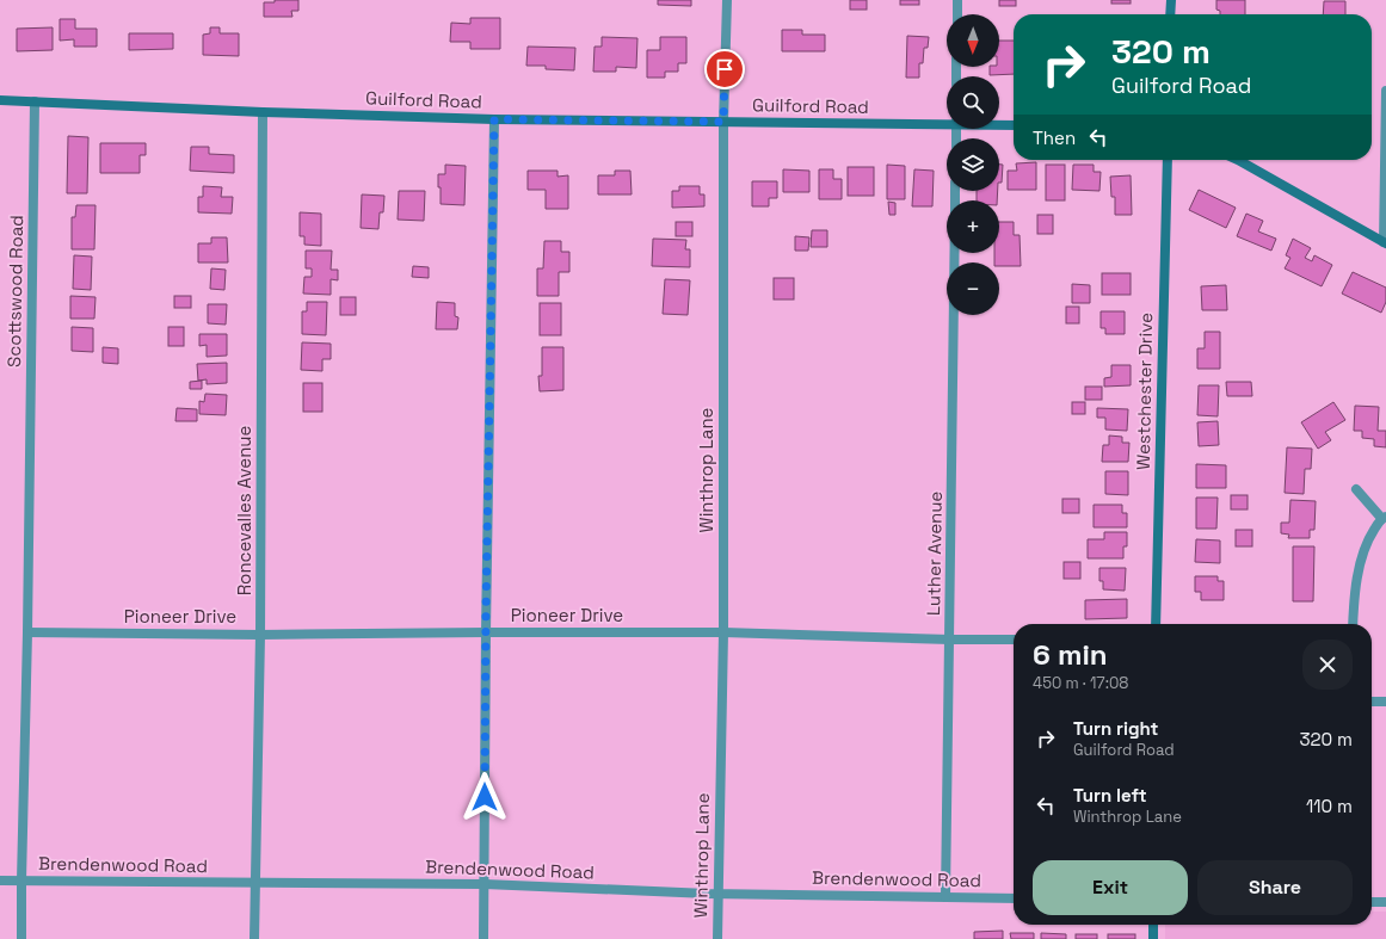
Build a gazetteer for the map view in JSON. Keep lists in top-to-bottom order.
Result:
{
  "streets": {
    "street": [
      "Guilford Road",
      "Scottswood Road",
      "Westchester Drive",
      "Winthrop Lane",
      "Roncevalles Avenue",
      "Luther Avenue",
      "Pioneer Drive",
      "Brendenwood Road"
    ]
  },
  "crossings": [
    ["Guilford Road", "Scottswood Road"],
    ["Guilford Road", "Winthrop Lane"],
    ["Guilford Road", "Roncevalles Avenue"],
    ["Scottswood Road", "Pioneer Drive"],
    ["Scottswood Road", "Brendenwood Road"],
    ["Winthrop Lane", "Pioneer Drive"],
    ["Winthrop Lane", "Brendenwood Road"],
    ["Roncevalles Avenue", "Pioneer Drive"],
    ["Roncevalles Avenue", "Brendenwood Road"],
    ["Luther Avenue", "Pioneer Drive"],
    ["Luther Avenue", "Brendenwood Road"]
  ],
  "north": "bottom",
  "page": {
    "map_buttons": ["+", "−"],
    "turn": ["320 m", "Guilford Road"],
    "then": "Then",
    "heading": ["6 min", "450 m · 17:08"],
    "list": [
      {
        "name": "Turn right",
        "note": "Guilford Road",
        "value": "320 m"
      },
      {
        "name": "Turn left",
        "note": "Winthrop Lane",
        "value": "110 m"
      }
    ],
    "buttons": ["Exit", "Share"]
  }
}
